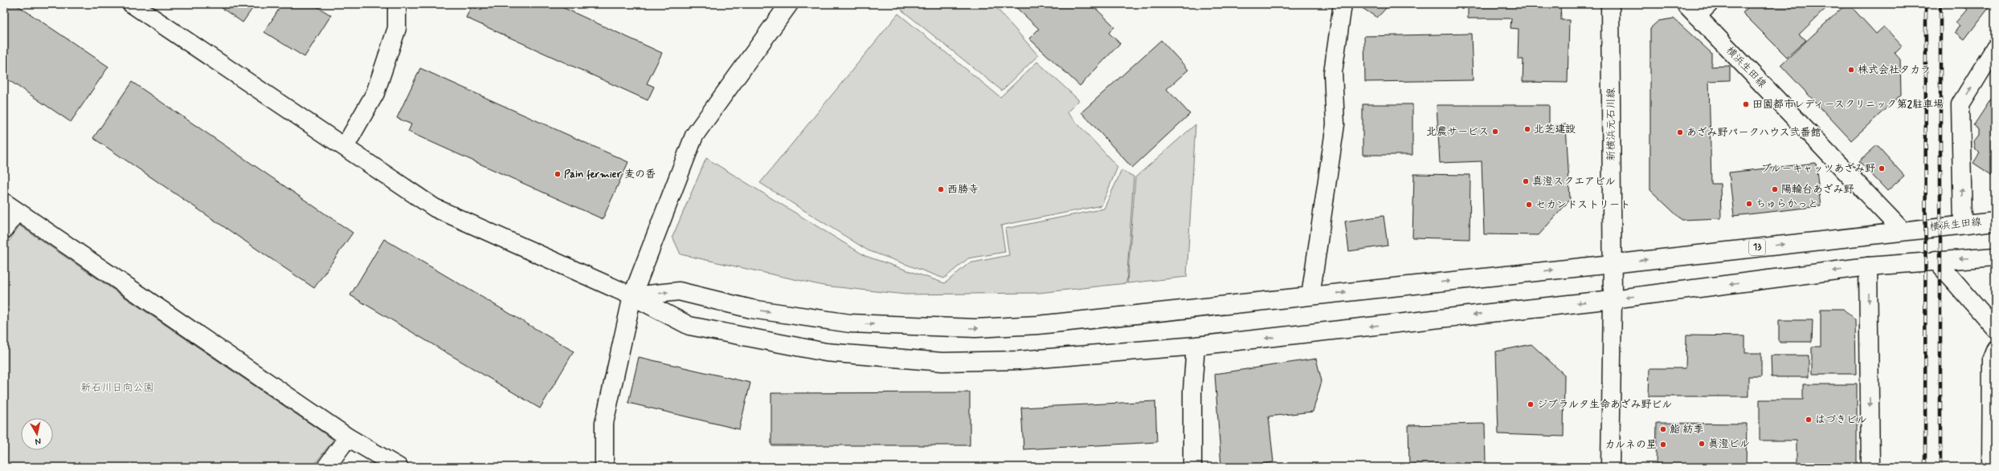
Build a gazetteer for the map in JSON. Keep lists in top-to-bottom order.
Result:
{
  "streets": {
    "street": ["横浜生田線", "新横浜元石川線", "13"]
  },
  "crossings": [
    ["横浜生田線", "13"],
    ["新横浜元石川線", "13"]
  ],
  "parks": ["新石川日向公園"],
  "places": [
    "株式会社タカラ",
    "田園都市レディースクリニック第2駐車場",
    "北芝建設",
    "北農サービス",
    "あざみ野パークハウス弐番館",
    "ブルーキャッツあざみ野",
    "Pain fermier 麦の香",
    "真澄スクエアビル",
    "西勝寺",
    "陽輪台あざみ野",
    "ちゅらかっと",
    "セカンドストリート",
    "ジブラルタ生命あざみ野ビル",
    "はづきビル",
    "鮨 紡季",
    "眞澄ビル",
    "カルネの星"
  ],
  "north": "bottom"
}
